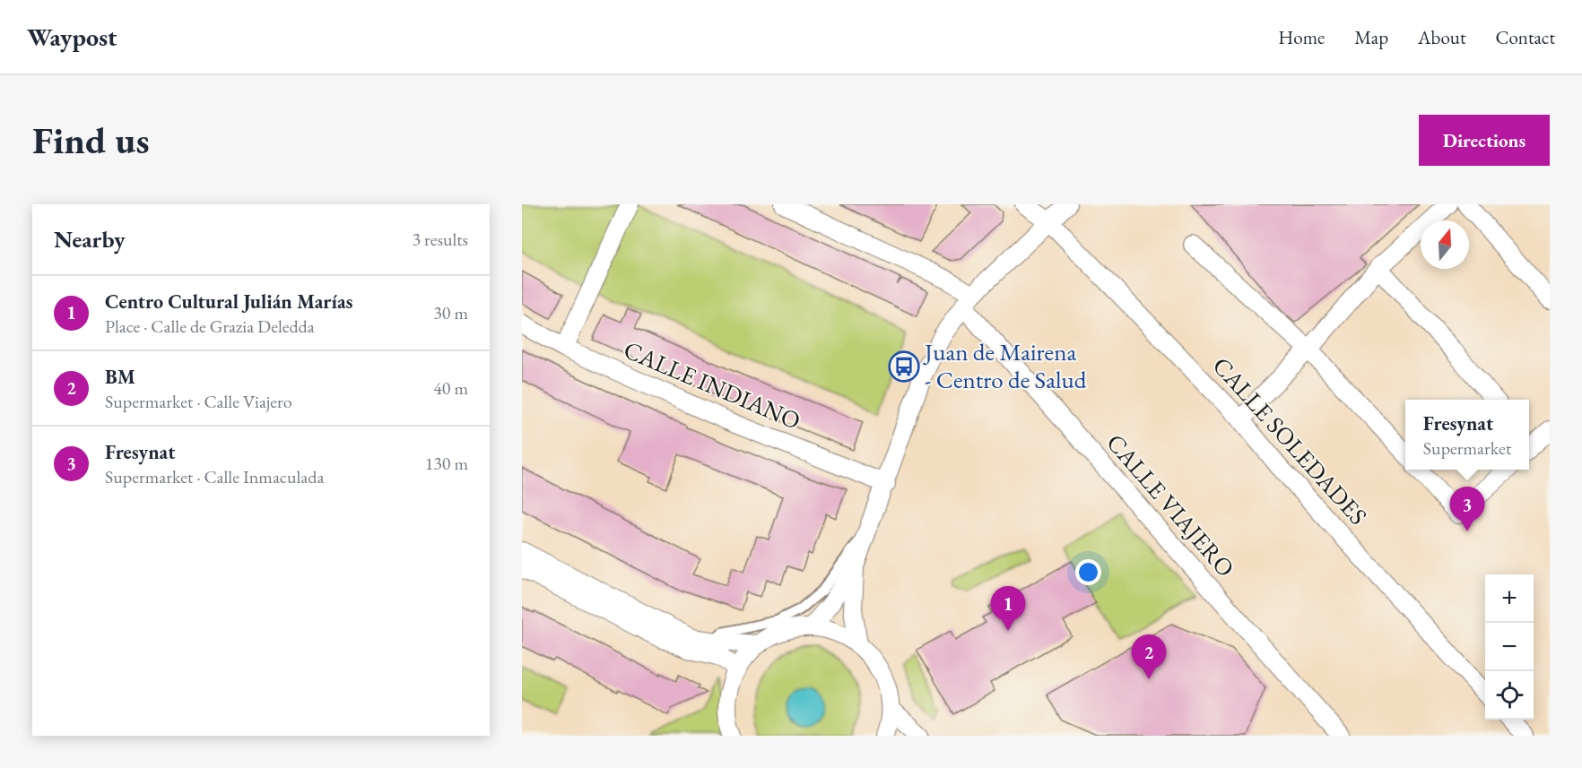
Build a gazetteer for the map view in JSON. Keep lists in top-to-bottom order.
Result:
{
  "streets": {
    "street": ["CALLE INDIANO", "CALLE SOLEDADES", "CALLE VIAJERO"]
  },
  "places": {
    "bus stop": ["Juan de Mairena - Centro de Salud"]
  },
  "north": "top",
  "page": {
    "header": "Waypost",
    "nav": [
      "Home",
      "Map",
      "About",
      "Contact"
    ],
    "buttons": "Directions",
    "title": "Find us",
    "heading": ["Nearby", "3 results"],
    "list": [
      {
        "mark": "1",
        "name": "Centro Cultural Julián Marías",
        "note": "Place · Calle de Grazia Deledda",
        "value": "30 m"
      },
      {
        "mark": "2",
        "name": "BM",
        "note": "Supermarket · Calle Viajero",
        "value": "40 m"
      },
      {
        "mark": "3",
        "name": "Fresynat",
        "note": "Supermarket · Calle Inmaculada",
        "value": "130 m"
      }
    ],
    "popup": ["Fresynat", "Supermarket"],
    "pins": ["3", "1", "2"],
    "map_buttons": ["+", "−"]
  }
}
